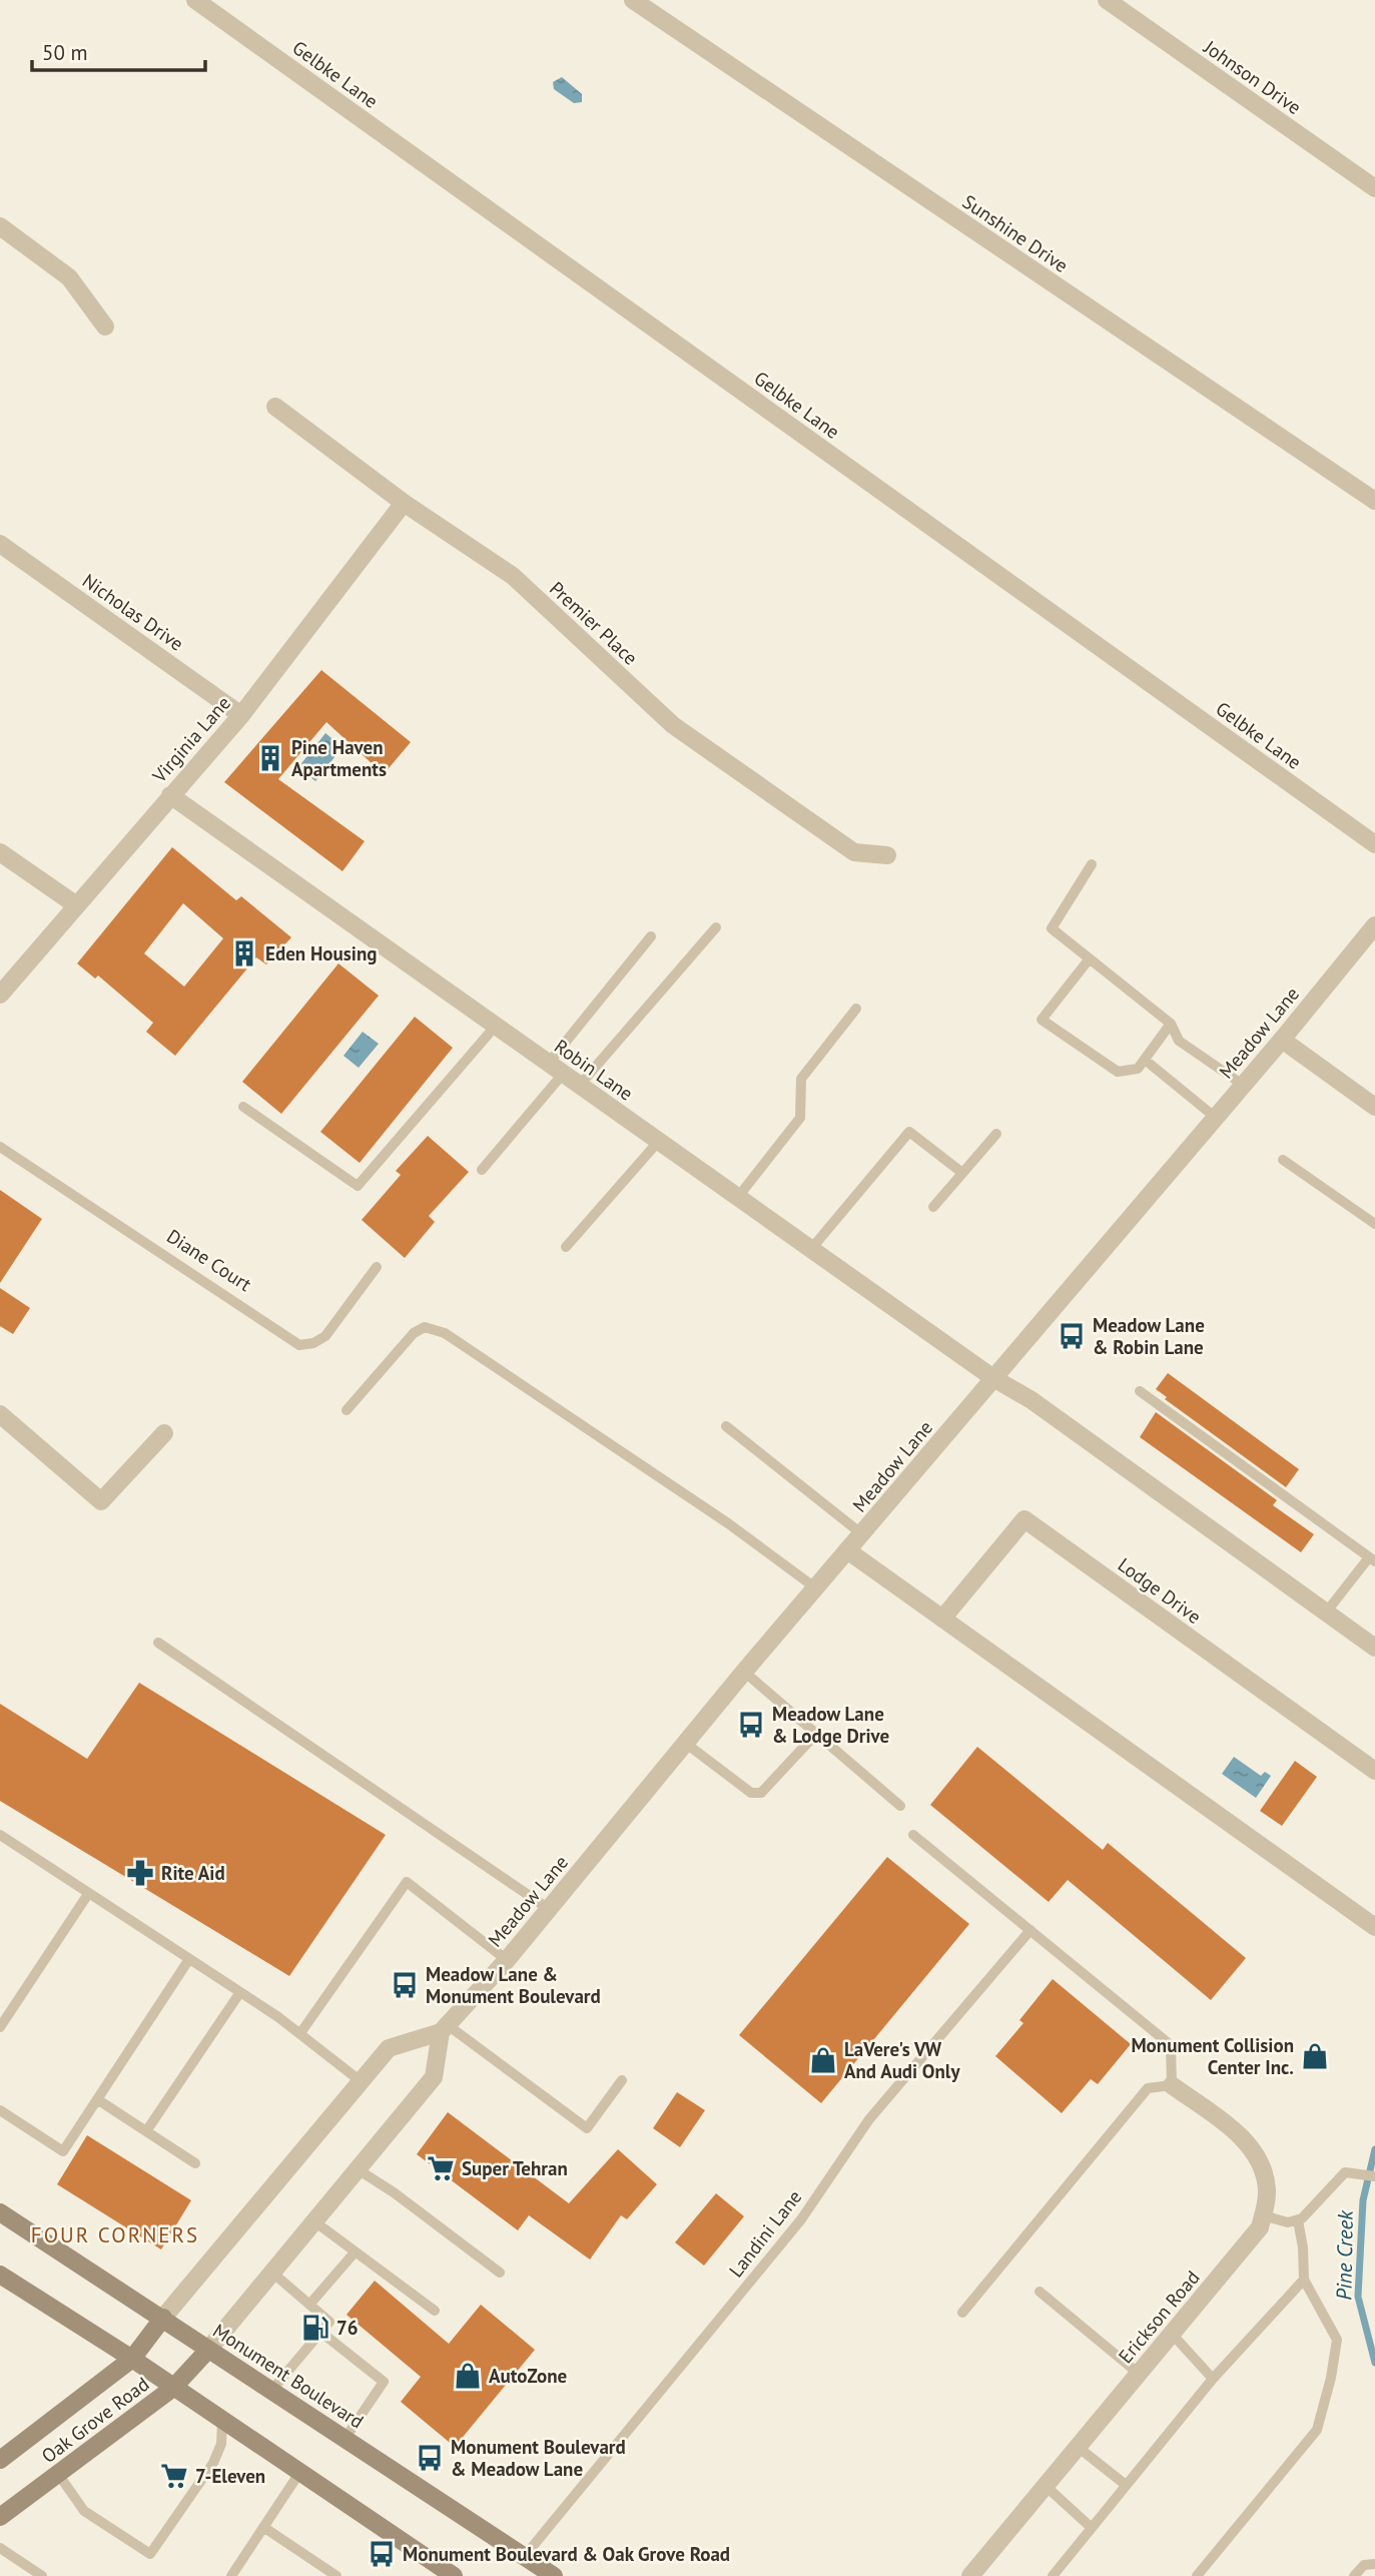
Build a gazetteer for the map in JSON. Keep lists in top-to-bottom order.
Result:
{
  "streets": {
    "main road": ["Monument Boulevard", "Oak Grove Road"],
    "street": [
      "Gelbke Lane",
      "Johnson Drive",
      "Sunshine Drive",
      "Nicholas Drive",
      "Premier Place",
      "Virginia Lane",
      "Meadow Lane",
      "Robin Lane",
      "Lodge Drive",
      "Erickson Road"
    ],
    "lane": ["Diane Court", "Landini Lane"]
  },
  "crossings": [
    ["Nicholas Drive", "Virginia Lane"],
    ["Premier Place", "Virginia Lane"],
    ["Virginia Lane", "Robin Lane"],
    ["Meadow Lane", "Robin Lane"],
    ["Landini Lane", "Monument Boulevard"],
    ["Monument Boulevard", "Oak Grove Road"]
  ],
  "districts": ["FOUR CORNERS"],
  "water": ["Pine Creek"],
  "places": {
    "building": ["Pine Haven Apartments", "Eden Housing"],
    "bus stop": [
      "Meadow Lane & Robin Lane",
      "Meadow Lane & Lodge Drive",
      "Meadow Lane & Monument Boulevard",
      "Monument Boulevard & Meadow Lane",
      "Monument Boulevard & Oak Grove Road"
    ],
    "pharmacy": ["Rite Aid"],
    "shop": ["Monument Collision Center Inc.", "LaVere's VW And Audi Only", "AutoZone"],
    "supermarket": ["Super Tehran", "7-Eleven"],
    "fuel station": ["76"]
  },
  "scale_bar": "50 m"
}
